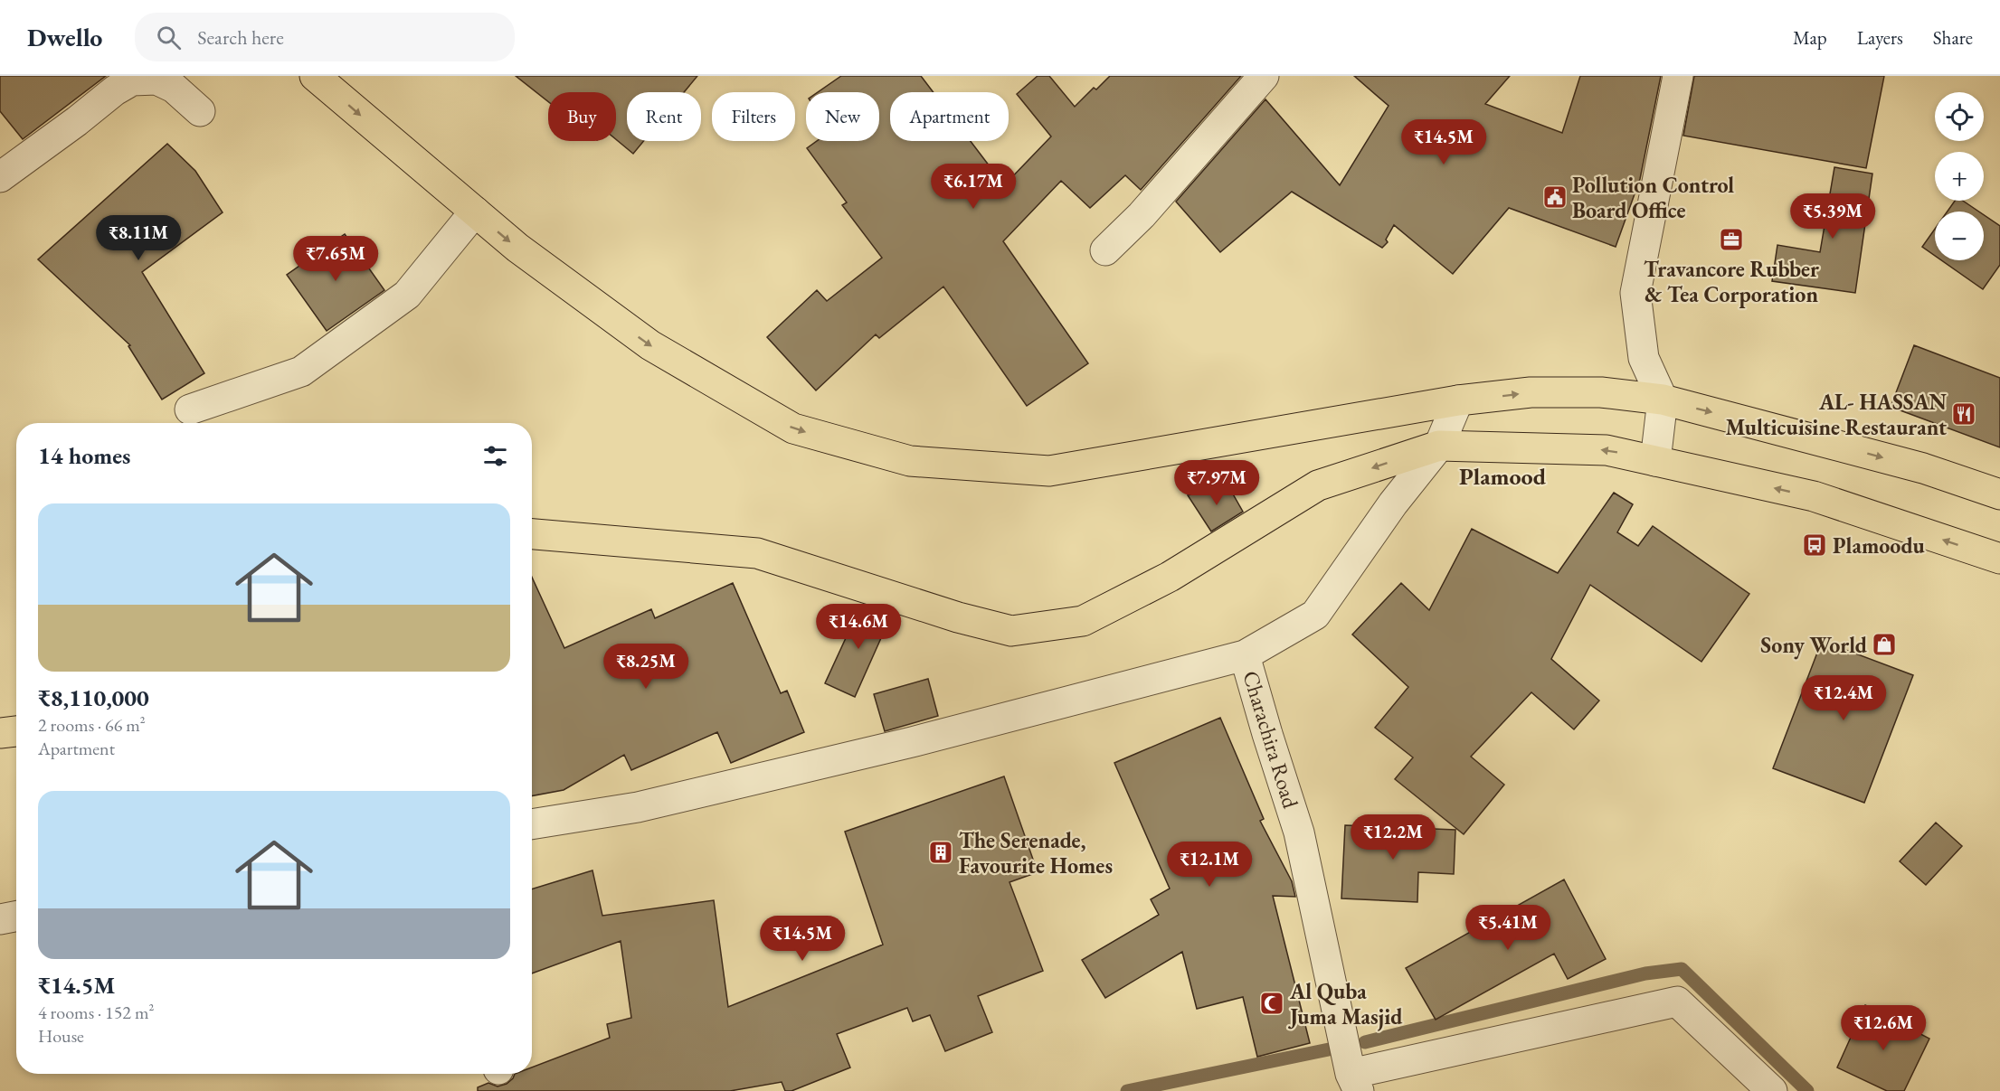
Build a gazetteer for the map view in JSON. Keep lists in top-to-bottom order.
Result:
{
  "streets": {
    "street": ["Charachira Road"]
  },
  "districts": ["Plamood"],
  "places": {
    "public building": ["Pollution Control Board Office"],
    "office": ["Travancore Rubber & Tea Corporation"],
    "restaurant": ["AL- HASSAN Multicuisine Restaurant"],
    "bus stop": ["Plamoodu"],
    "shop": ["Sony World"],
    "building": ["The Serenade, Favourite Homes"],
    "mosque": ["Al Quba Juma Masjid"]
  },
  "page": {
    "header": "Dwello",
    "search": "Search here",
    "nav": ["Map", "Layers", "Share"],
    "map_buttons": ["+", "−"],
    "chip": [
      "Buy",
      "Rent",
      "Filters",
      "New",
      "Apartment"
    ],
    "price": [
      "₹14.5M",
      "₹6.17M",
      "₹5.39M",
      "₹8.11M",
      "₹7.65M",
      "₹7.97M",
      "₹14.6M",
      "₹8.25M",
      "₹12.4M",
      "₹12.2M",
      "₹12.1M",
      "₹5.41M",
      "₹14.5M",
      "₹12.6M"
    ],
    "heading": "14 homes",
    "list": [
      {
        "name": "₹8,110,000",
        "note": "2 rooms · 66 m² · Apartment"
      },
      {
        "name": "₹14.5M",
        "note": "4 rooms · 152 m² · House"
      }
    ]
  }
}
